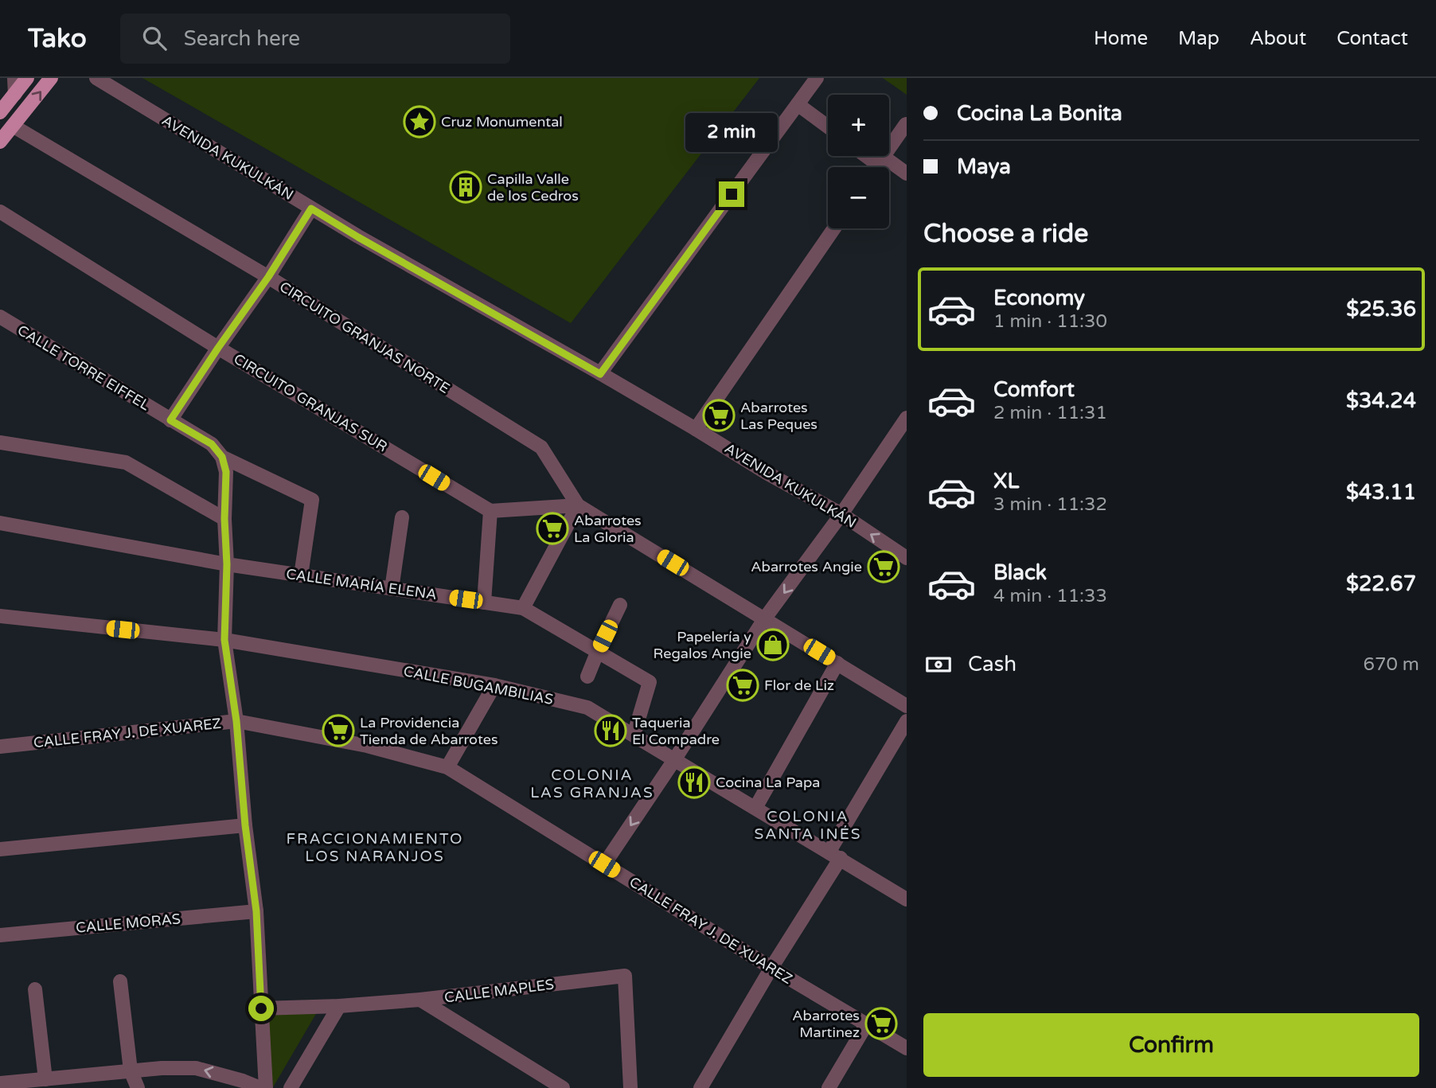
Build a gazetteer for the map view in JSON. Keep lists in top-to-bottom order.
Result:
{
  "streets": {
    "street": [
      "AVENIDA KUKULKÁN",
      "CIRCUITO GRANJAS NORTE",
      "CALLE TORRE EIFFEL",
      "CIRCUITO GRANJAS SUR",
      "CALLE MARÍA ELENA",
      "CALLE BUGAMBILIAS",
      "CALLE FRAY J. DE XUAREZ",
      "CALLE MORAS",
      "CALLE MAPLES"
    ]
  },
  "crossings": [
    ["CALLE TORRE EIFFEL", "CALLE MARÍA ELENA"],
    ["CALLE MARÍA ELENA", "CALLE BUGAMBILIAS"]
  ],
  "districts": ["COLONIA LAS GRANJAS", "COLONIA SANTA INÉS", "FRACCIONAMIENTO LOS NARANJOS"],
  "places": {
    "place": ["Cruz Monumental"],
    "building": ["Capilla Valle de los Cedros"],
    "supermarket": [
      "Abarrotes Las Peques",
      "Abarrotes La Gloria",
      "Abarrotes Angie",
      "Flor de Liz",
      "La Providencia Tienda de Abarrotes",
      "Abarrotes Martinez"
    ],
    "shop": ["Papelería y Regalos Angie"],
    "restaurant": ["Taqueria El Compadre", "Cocina La Papa"]
  },
  "page": {
    "header": "Tako",
    "search": "Search here",
    "nav": [
      "Home",
      "Map",
      "About",
      "Contact"
    ],
    "banner": ["Cocina La Bonita", "Maya"],
    "map_buttons": ["+", "−"],
    "bubble": "2 min",
    "heading": "Choose a ride",
    "list": [
      {
        "name": "Economy",
        "note": "1 min · 11:30",
        "value": "$25.36"
      },
      {
        "name": "Comfort",
        "note": "2 min · 11:31",
        "value": "$34.24"
      },
      {
        "name": "XL",
        "note": "3 min · 11:32",
        "value": "$43.11"
      },
      {
        "name": "Black",
        "note": "4 min · 11:33",
        "value": "$22.67"
      }
    ],
    "pay": ["Cash", "670 m"],
    "buttons": "Confirm"
  }
}
